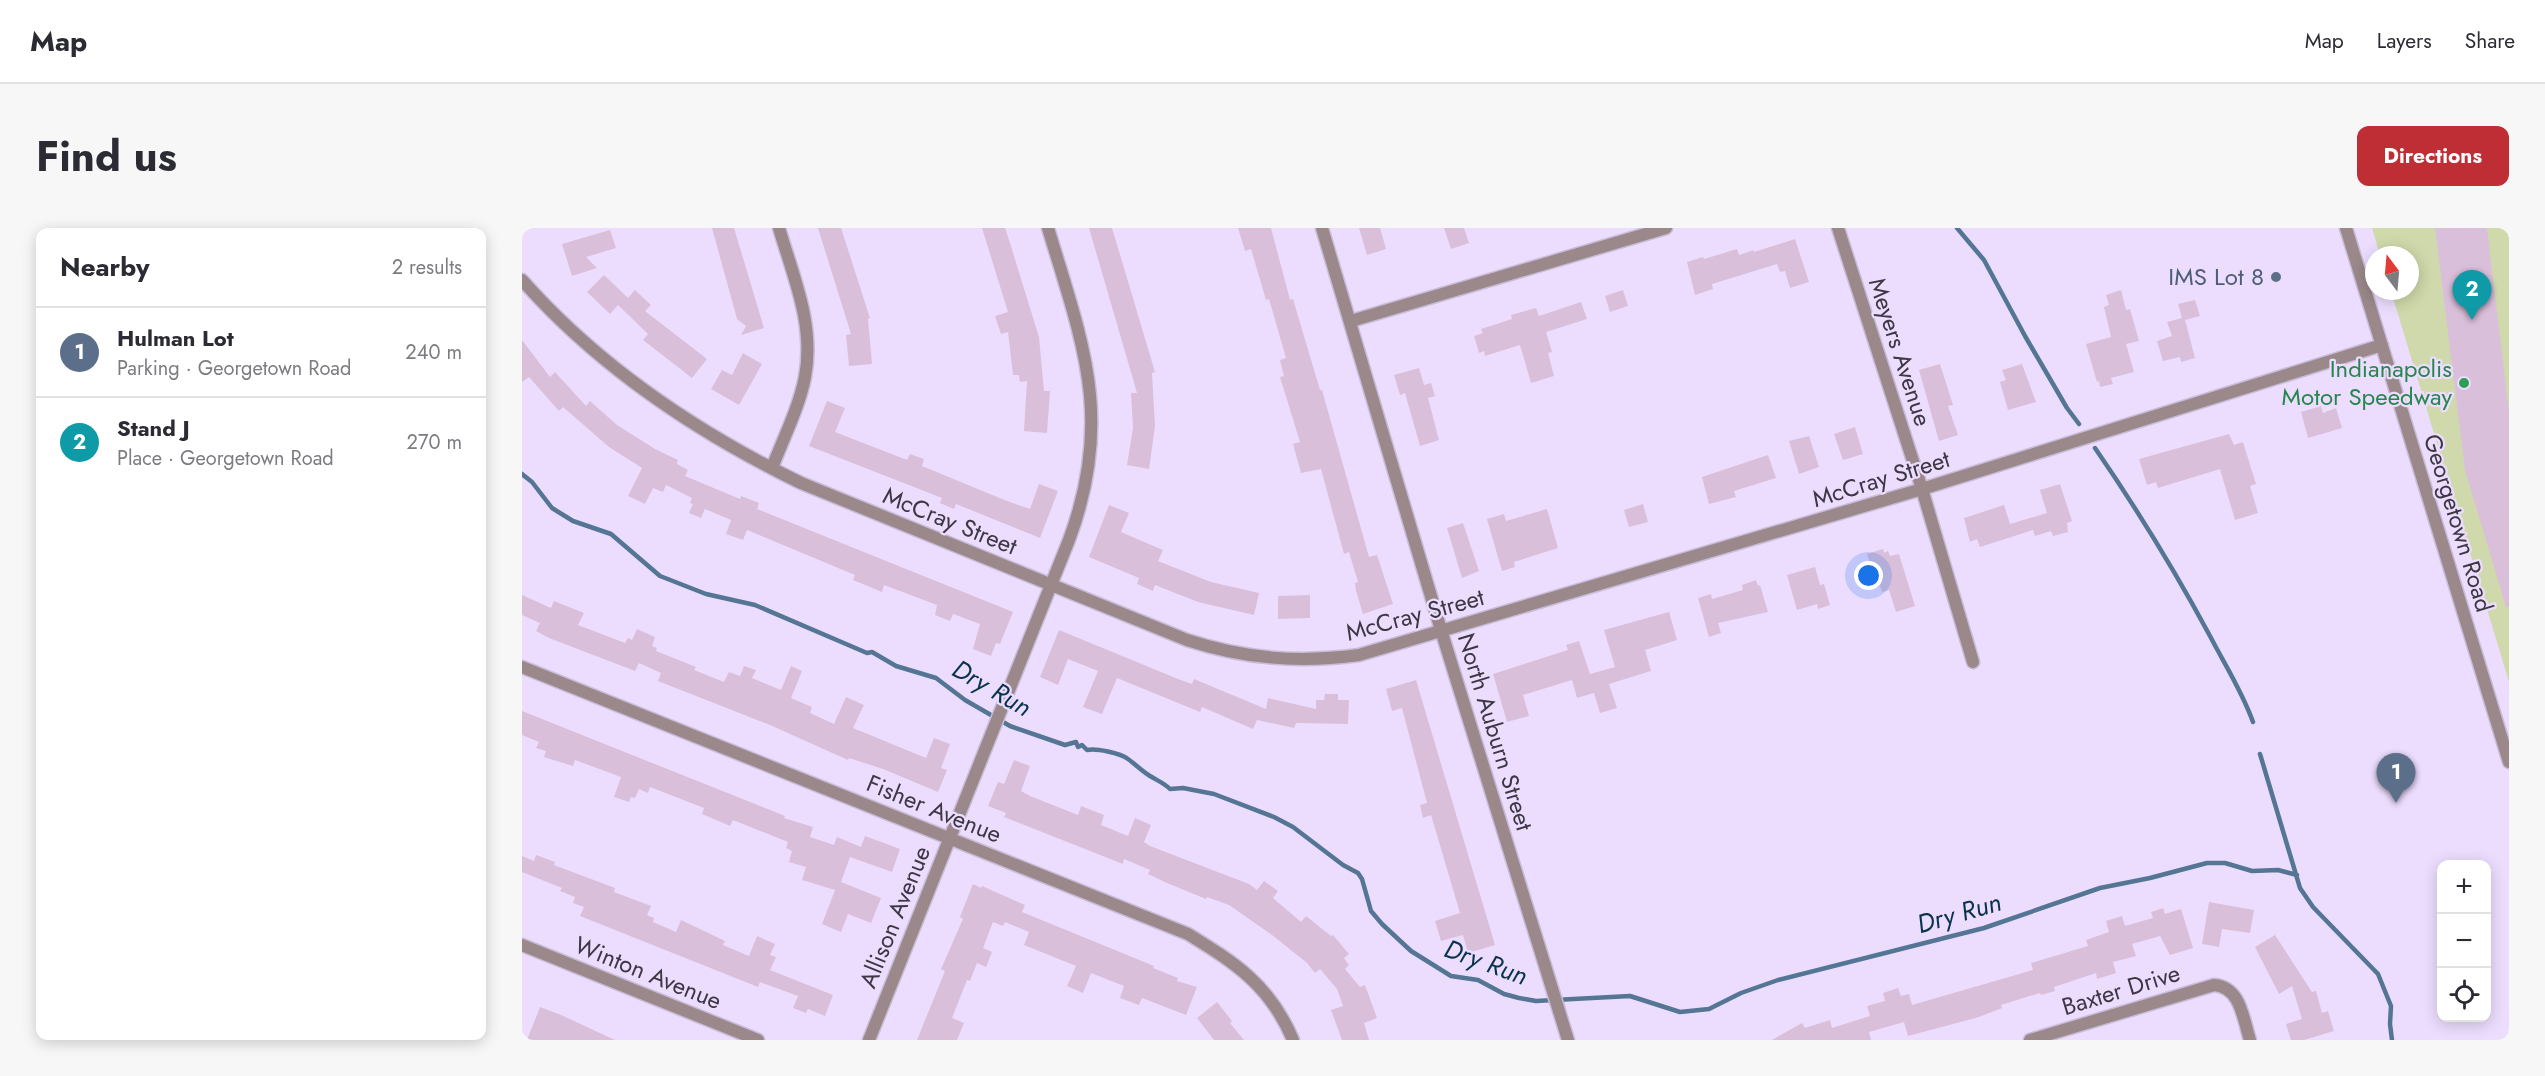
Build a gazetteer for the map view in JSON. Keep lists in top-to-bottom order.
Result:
{
  "streets": {
    "street": [
      "Meyers Avenue",
      "McCray Street",
      "Georgetown Road",
      "North Auburn Street",
      "Fisher Avenue",
      "Allison Avenue",
      "Winton Avenue",
      "Baxter Drive"
    ]
  },
  "crossings": [
    ["Meyers Avenue", "McCray Street"],
    ["McCray Street", "Georgetown Road"],
    ["McCray Street", "North Auburn Street"],
    ["McCray Street", "Allison Avenue"],
    ["Fisher Avenue", "Allison Avenue"]
  ],
  "water": ["Dry Run"],
  "places": ["IMS Lot 8", "Indianapolis Motor Speedway"],
  "north": "top",
  "page": {
    "header": "Map",
    "nav": ["Map", "Layers", "Share"],
    "title": "Find us",
    "buttons": "Directions",
    "heading": ["Nearby", "2 results"],
    "pins": ["2", "1"],
    "list": [
      {
        "mark": "1",
        "name": "Hulman Lot",
        "note": "Parking · Georgetown Road",
        "value": "240 m"
      },
      {
        "mark": "2",
        "name": "Stand J",
        "note": "Place · Georgetown Road",
        "value": "270 m"
      }
    ],
    "map_buttons": ["+", "−"]
  }
}
